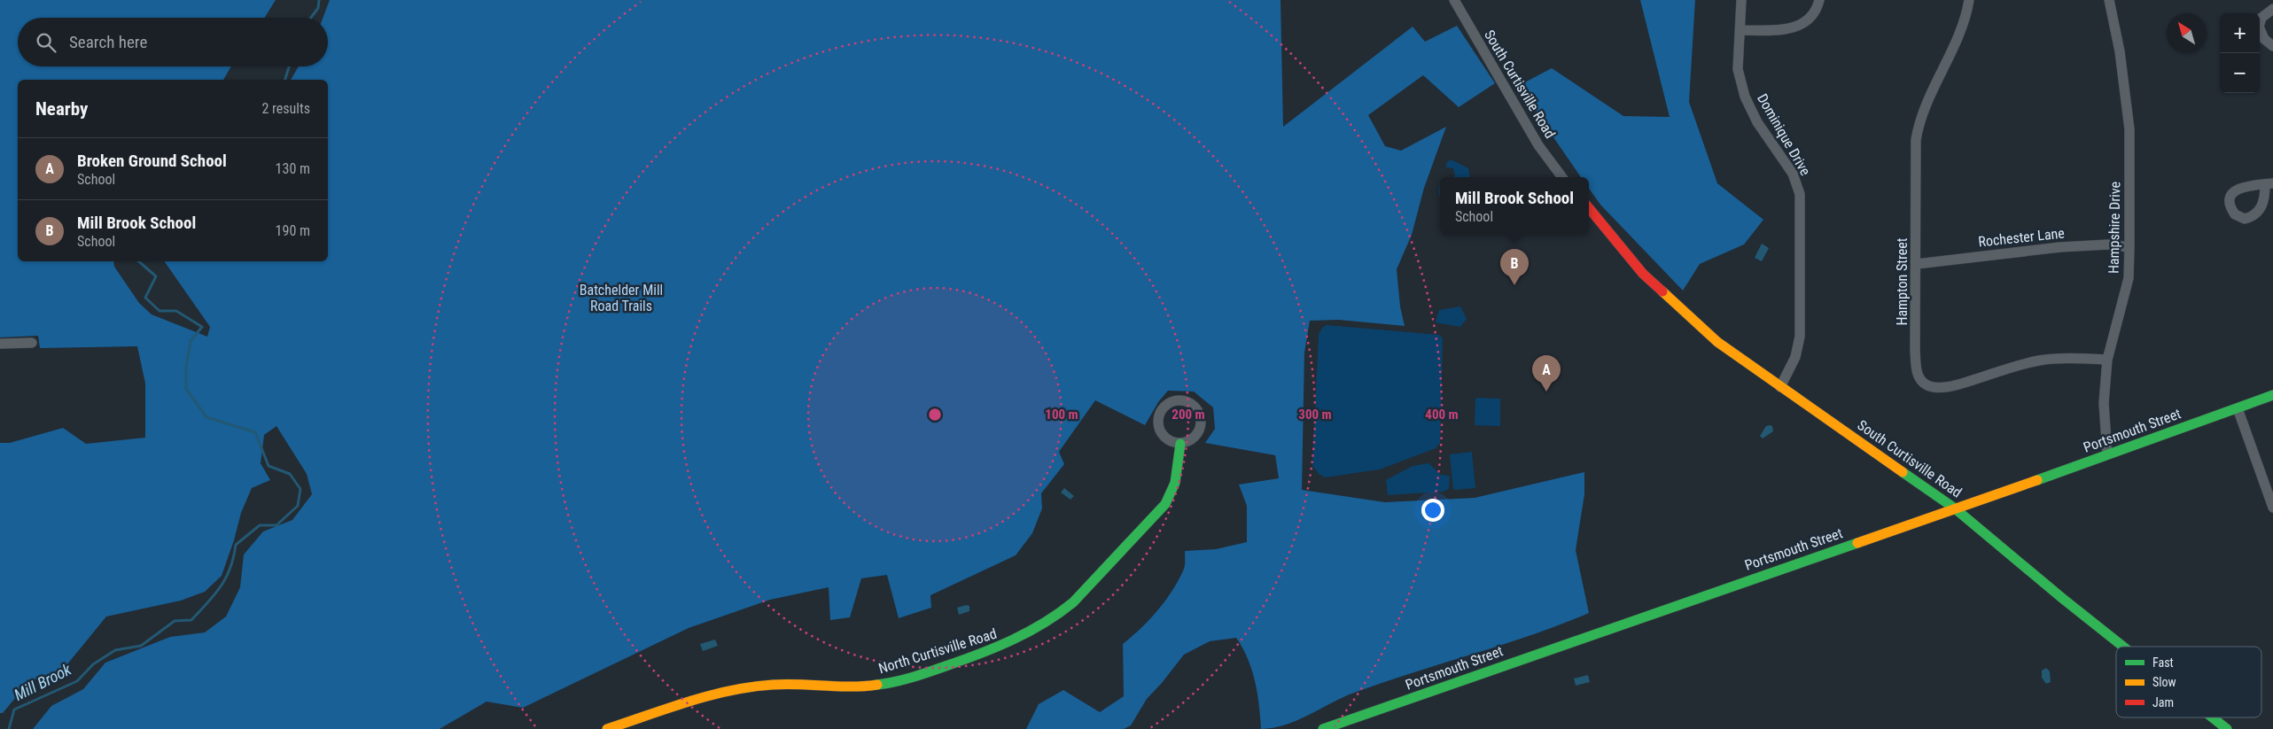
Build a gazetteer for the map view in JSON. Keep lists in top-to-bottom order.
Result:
{
  "streets": {
    "street": [
      "South Curtisville Road",
      "Dominique Drive",
      "Hampshire Drive",
      "Rochester Lane",
      "Hampton Street",
      "Portsmouth Street",
      "North Curtisville Road"
    ]
  },
  "crossings": [
    ["South Curtisville Road", "Dominique Drive"],
    ["South Curtisville Road", "Portsmouth Street"],
    ["Hampshire Drive", "Rochester Lane"],
    ["Hampshire Drive", "Hampton Street"],
    ["Hampshire Drive", "Portsmouth Street"],
    ["Rochester Lane", "Hampton Street"]
  ],
  "water": ["Mill Brook"],
  "parks": ["Batchelder Mill Road Trails"],
  "legend": ["Fast", "Slow", "Jam"],
  "north": "top left",
  "page": {
    "map_buttons": ["+", "−"],
    "search": "Search here",
    "heading": ["Nearby", "2 results"],
    "list": [
      {
        "mark": "A",
        "name": "Broken Ground School",
        "note": "School",
        "value": "130 m"
      },
      {
        "mark": "B",
        "name": "Mill Brook School",
        "note": "School",
        "value": "190 m"
      }
    ],
    "popup": ["Mill Brook School", "School"],
    "pins": ["B", "A"]
  },
  "rings": [
    "100 m",
    "200 m",
    "300 m",
    "400 m"
  ]
}
